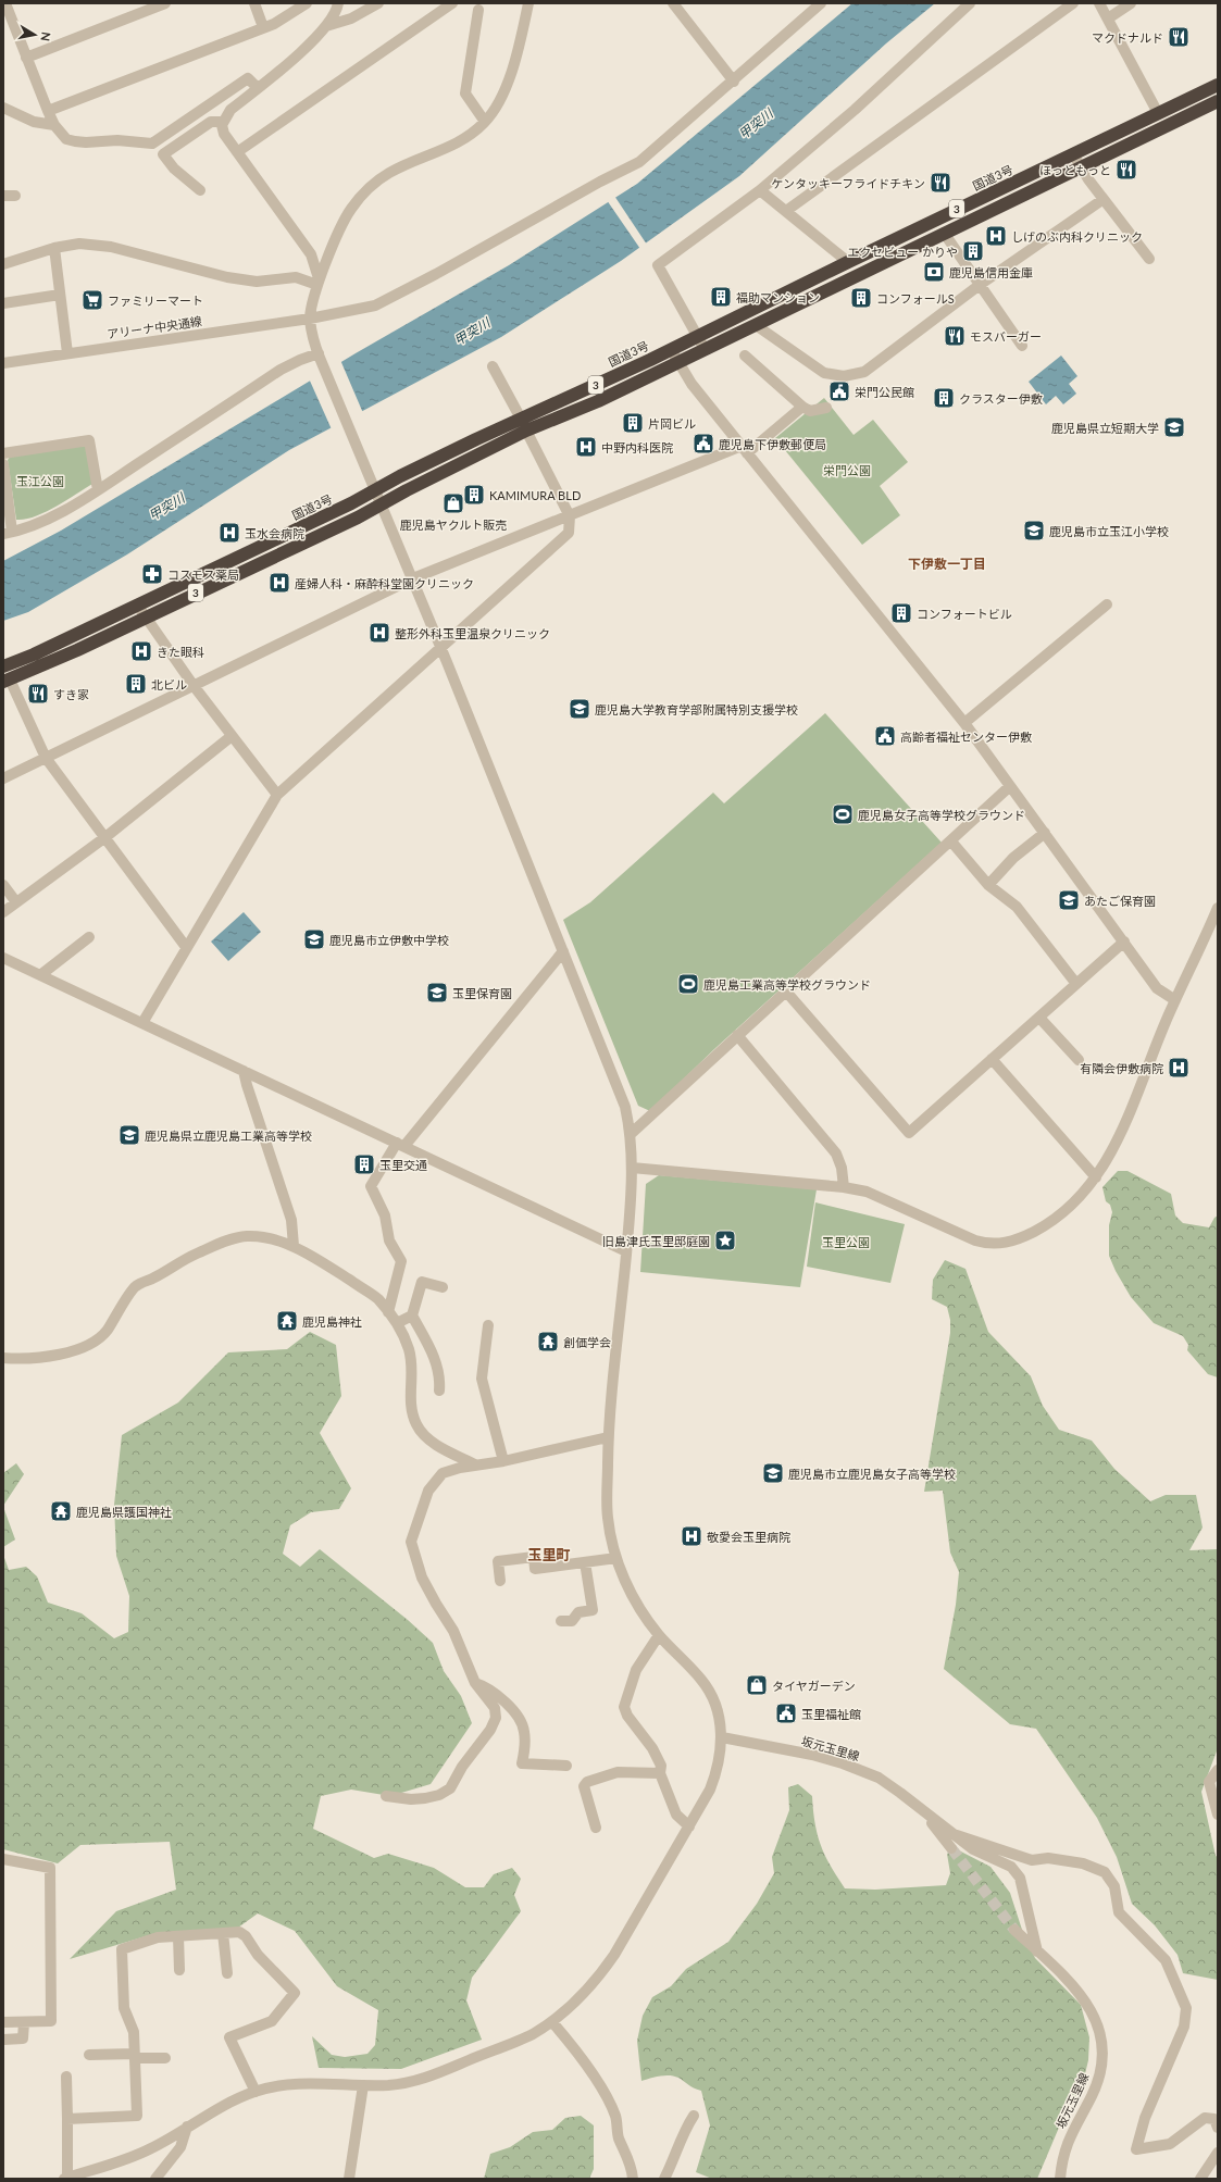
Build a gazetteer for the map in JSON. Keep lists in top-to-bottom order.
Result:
{
  "streets": {
    "highway": ["国道3号", "3"],
    "street": ["アリーナ中央通線", "坂元玉里線"]
  },
  "districts": ["下伊敷一丁目", "玉里町"],
  "water": ["甲突川"],
  "parks": ["栄門公園", "玉江公園", "玉里公園"],
  "places": {
    "restaurant": [
      "マクドナルド",
      "ほっともっと",
      "ケンタッキーフライドチキン",
      "モスバーガー",
      "すき家"
    ],
    "hospital": [
      "しげのぶ内科クリニック",
      "中野内科医院",
      "玉水会病院",
      "産婦人科・麻酔科堂園クリニック",
      "整形外科玉里温泉クリニック",
      "きた眼科",
      "有隣会伊敷病院",
      "敬愛会玉里病院"
    ],
    "building": [
      "エクセビュー かりや",
      "福助マンション",
      "コンフォールS",
      "クラスター伊敷",
      "片岡ビル",
      "KAMIMURA BLD",
      "コンフォートビル",
      "北ビル",
      "玉里交通"
    ],
    "bank": ["鹿児島信用金庫"],
    "supermarket": ["ファミリーマート"],
    "public building": [
      "栄門公民館",
      "鹿児島下伊敷郵便局",
      "高齢者福祉センター伊敷",
      "玉里福祉館"
    ],
    "school or university": [
      "鹿児島県立短期大学",
      "鹿児島市立玉江小学校",
      "鹿児島大学教育学部附属特別支援学校",
      "あたご保育園",
      "鹿児島市立伊敷中学校",
      "玉里保育園",
      "鹿児島県立鹿児島工業高等学校",
      "鹿児島市立鹿児島女子高等学校"
    ],
    "shop": ["鹿児島ヤクルト販売", "タイヤガーデン"],
    "pharmacy": ["コスモス薬局"],
    "sports": ["鹿児島女子高等学校グラウンド", "鹿児島工業高等学校グラウンド"],
    "place": ["旧島津氏玉里邸庭園"],
    "temple": ["鹿児島神社", "創価学会", "鹿児島県護国神社"]
  },
  "north": "right"
}
